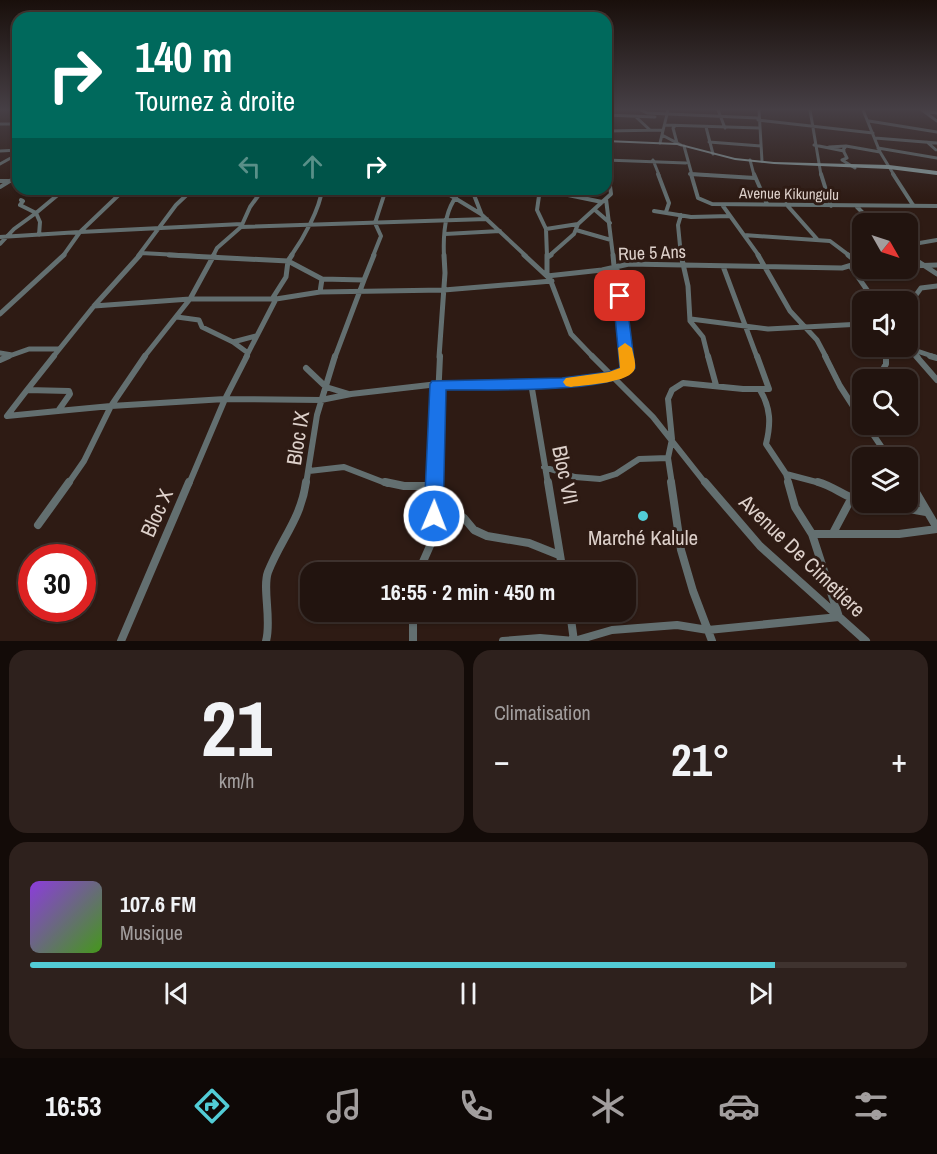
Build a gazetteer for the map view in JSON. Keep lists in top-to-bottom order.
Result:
{
  "streets": {
    "street": [
      "Avenue Kikungulu",
      "Rue 5 Ans",
      "Bloc IX",
      "Bloc VII",
      "Bloc X",
      "Avenue De Cimetiere"
    ]
  },
  "places": ["Marché Kalule"],
  "north": "bottom right",
  "page": {
    "turn": ["140 m", "Tournez à droite"],
    "limit": "30",
    "trip": "16:55 · 2 min · 450 m",
    "tile": [
      ["21", "km/h"],
      "Climatisation"
    ],
    "heat": ["−", "21°", "+"],
    "song": ["107.6 FM", "Musique"],
    "tabs": "16:53"
  }
}
